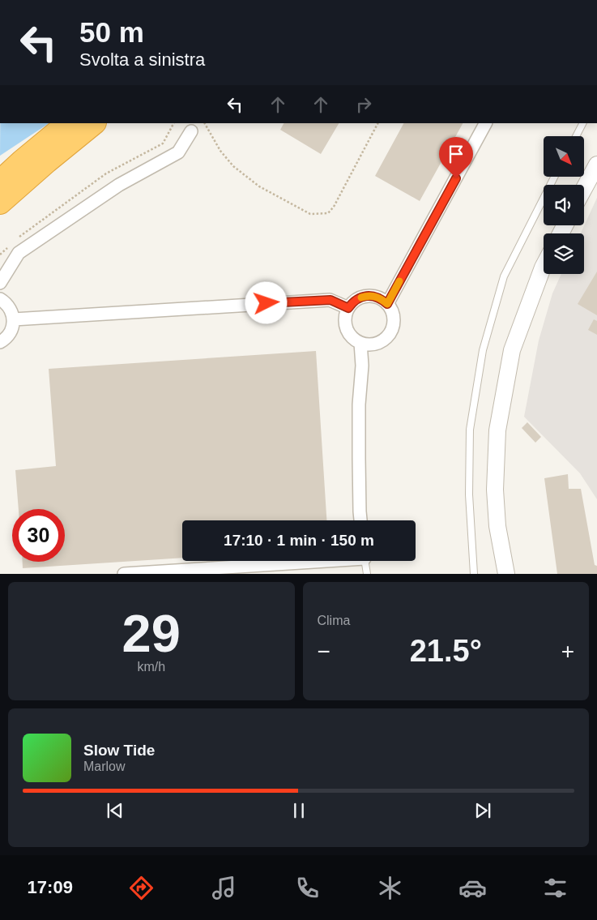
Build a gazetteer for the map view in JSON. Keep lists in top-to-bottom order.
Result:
{
  "north": "bottom right",
  "page": {
    "turn": ["50 m", "Svolta a sinistra"],
    "limit": "30",
    "trip": "17:10 · 1 min · 150 m",
    "tile": [
      ["29", "km/h"],
      "Clima"
    ],
    "heat": ["−", "21.5°", "+"],
    "song": ["Slow Tide", "Marlow"],
    "tabs": "17:09"
  }
}
